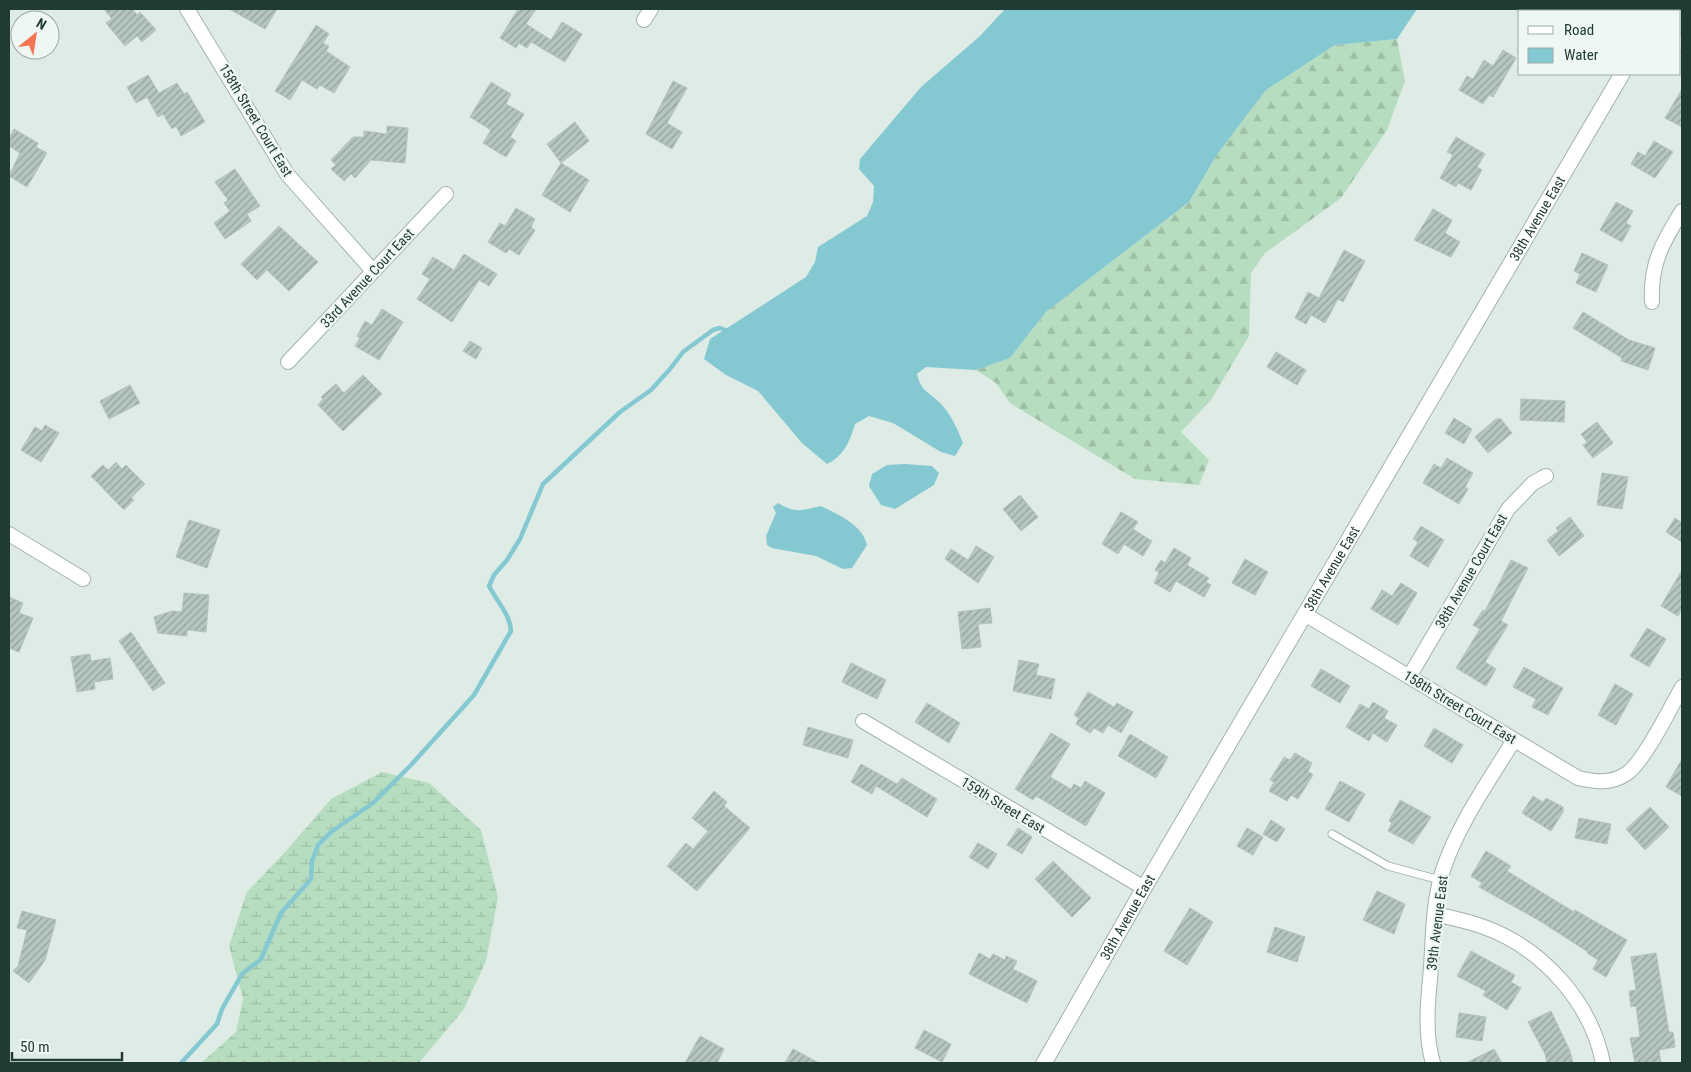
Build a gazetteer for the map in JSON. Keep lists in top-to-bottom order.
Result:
{
  "streets": {
    "street": [
      "158th Street Court East",
      "38th Avenue East",
      "33rd Avenue Court East",
      "38th Avenue Court East",
      "159th Street East",
      "39th Avenue East"
    ]
  },
  "crossings": [
    ["158th Street Court East", "38th Avenue East"],
    ["158th Street Court East", "33rd Avenue Court East"],
    ["158th Street Court East", "38th Avenue Court East"],
    ["158th Street Court East", "39th Avenue East"],
    ["38th Avenue East", "159th Street East"]
  ],
  "legend": ["Road", "Water"],
  "scale_bar": "50 m",
  "north": "top right"
}
